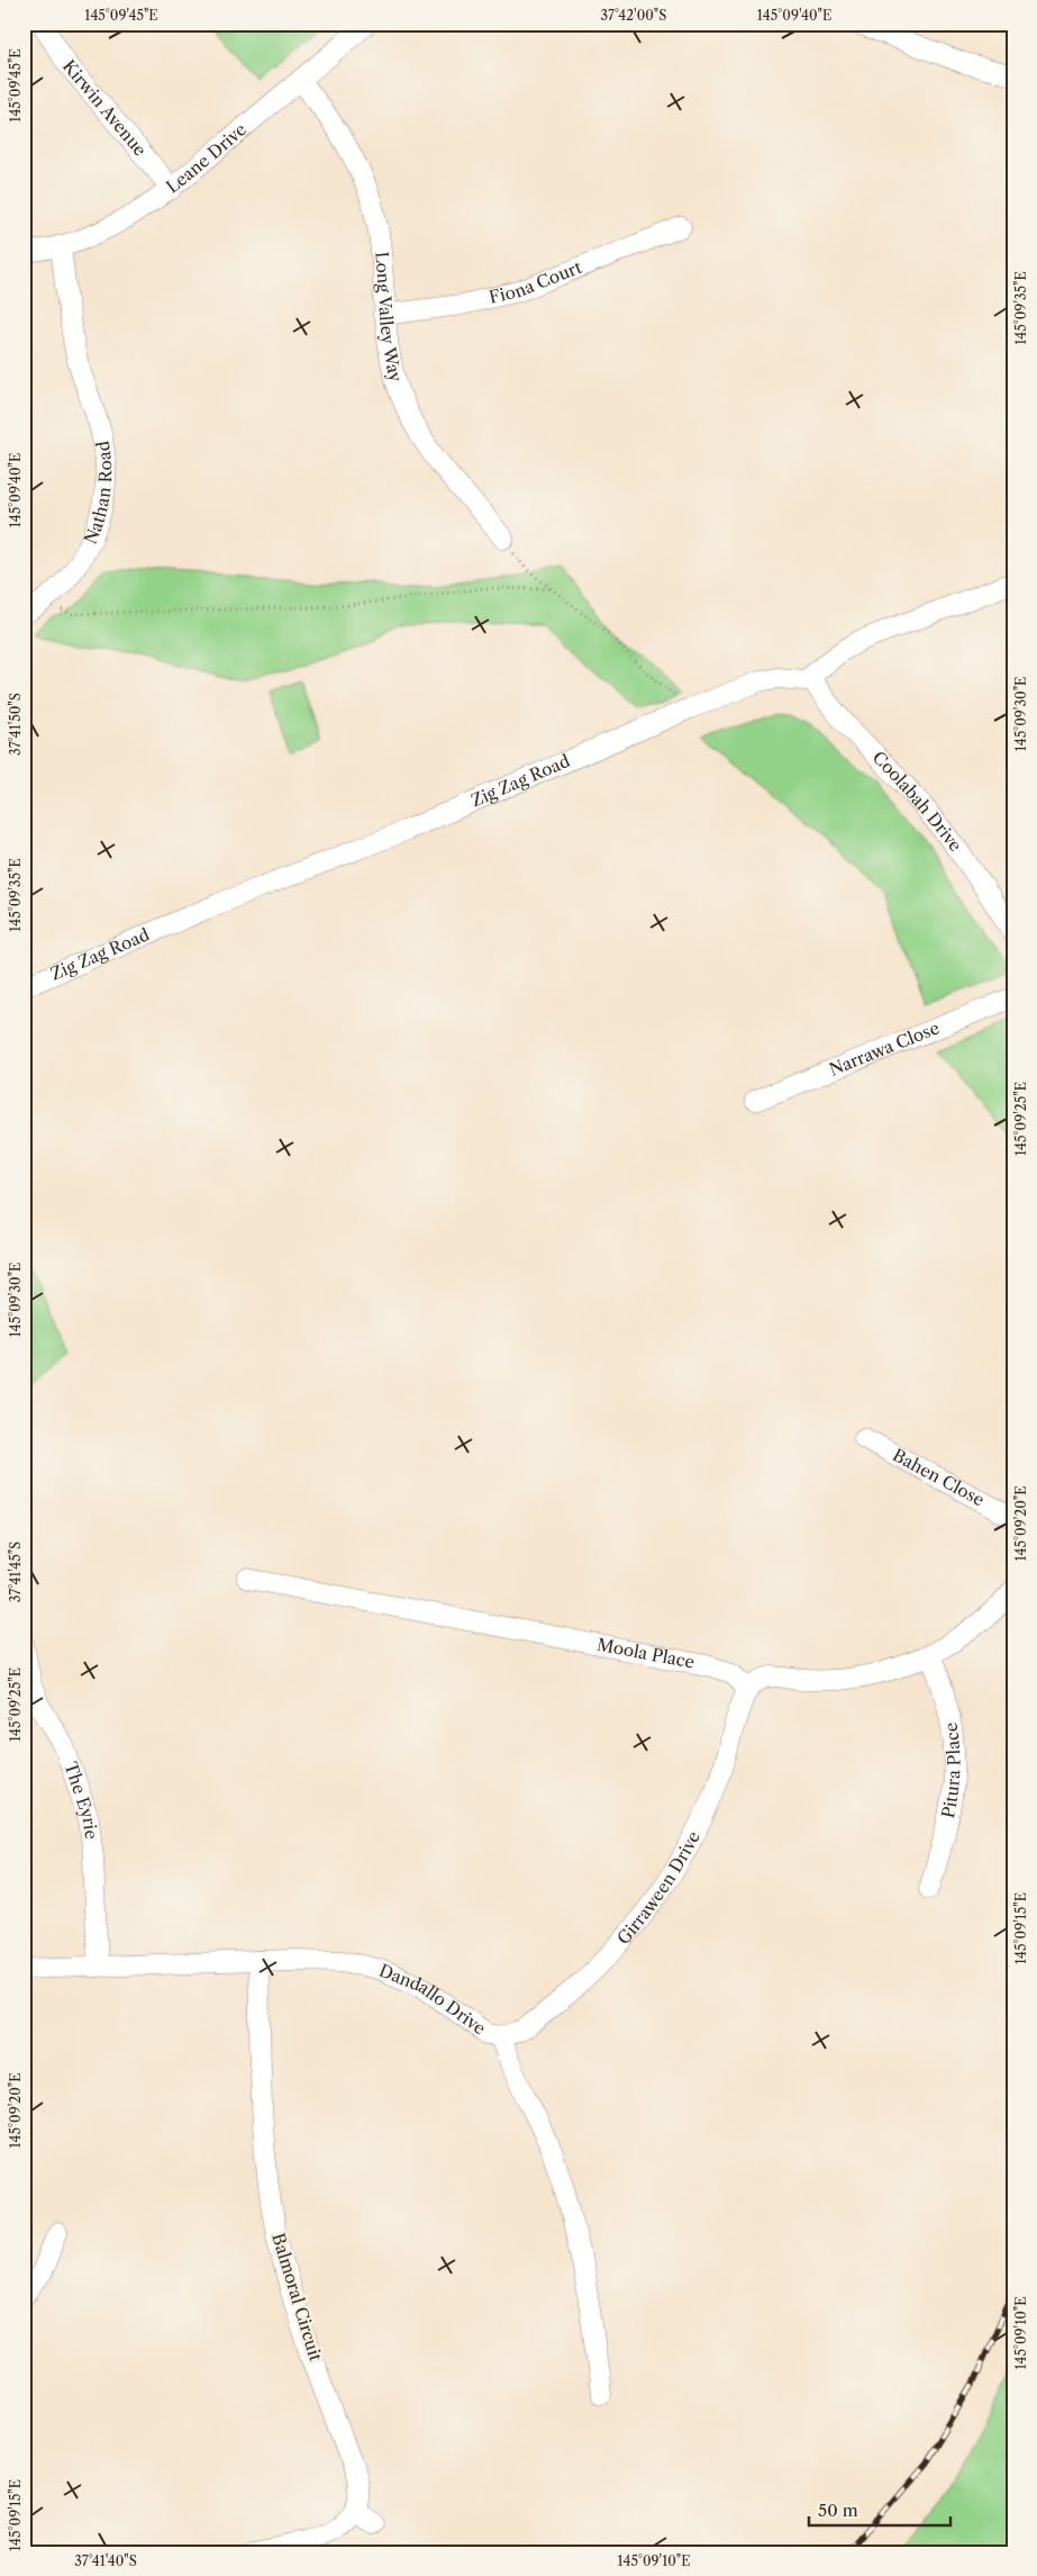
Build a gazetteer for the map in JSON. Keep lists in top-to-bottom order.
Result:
{
  "streets": {
    "street": [
      "Kirwin Avenue",
      "Leane Drive",
      "Fiona Court",
      "Long Valley Way",
      "Nathan Road",
      "Zig Zag Road",
      "Coolabah Drive",
      "Narrawa Close",
      "Bahen Close",
      "Moola Place",
      "Pitura Place",
      "The Eyrie",
      "Girraween Drive",
      "Dandallo Drive",
      "Balmoral Circuit"
    ]
  },
  "crossings": [
    ["Kirwin Avenue", "Leane Drive"],
    ["Leane Drive", "Long Valley Way"],
    ["Leane Drive", "Nathan Road"],
    ["Fiona Court", "Long Valley Way"],
    ["Zig Zag Road", "Coolabah Drive"],
    ["Moola Place", "Girraween Drive"],
    ["The Eyrie", "Dandallo Drive"],
    ["Girraween Drive", "Dandallo Drive"],
    ["Dandallo Drive", "Balmoral Circuit"]
  ],
  "scale_bar": "50 m",
  "coordinates": [
    "145°09'45\"E",
    "37°42'00\"S",
    "145°09'40\"E",
    "145°09'35\"E",
    "145°09'30\"E",
    "37°41'50\"S",
    "145°09'25\"E",
    "145°09'20\"E",
    "37°41'45\"S",
    "145°09'15\"E",
    "145°09'10\"E",
    "37°41'40\"S"
  ]
}
